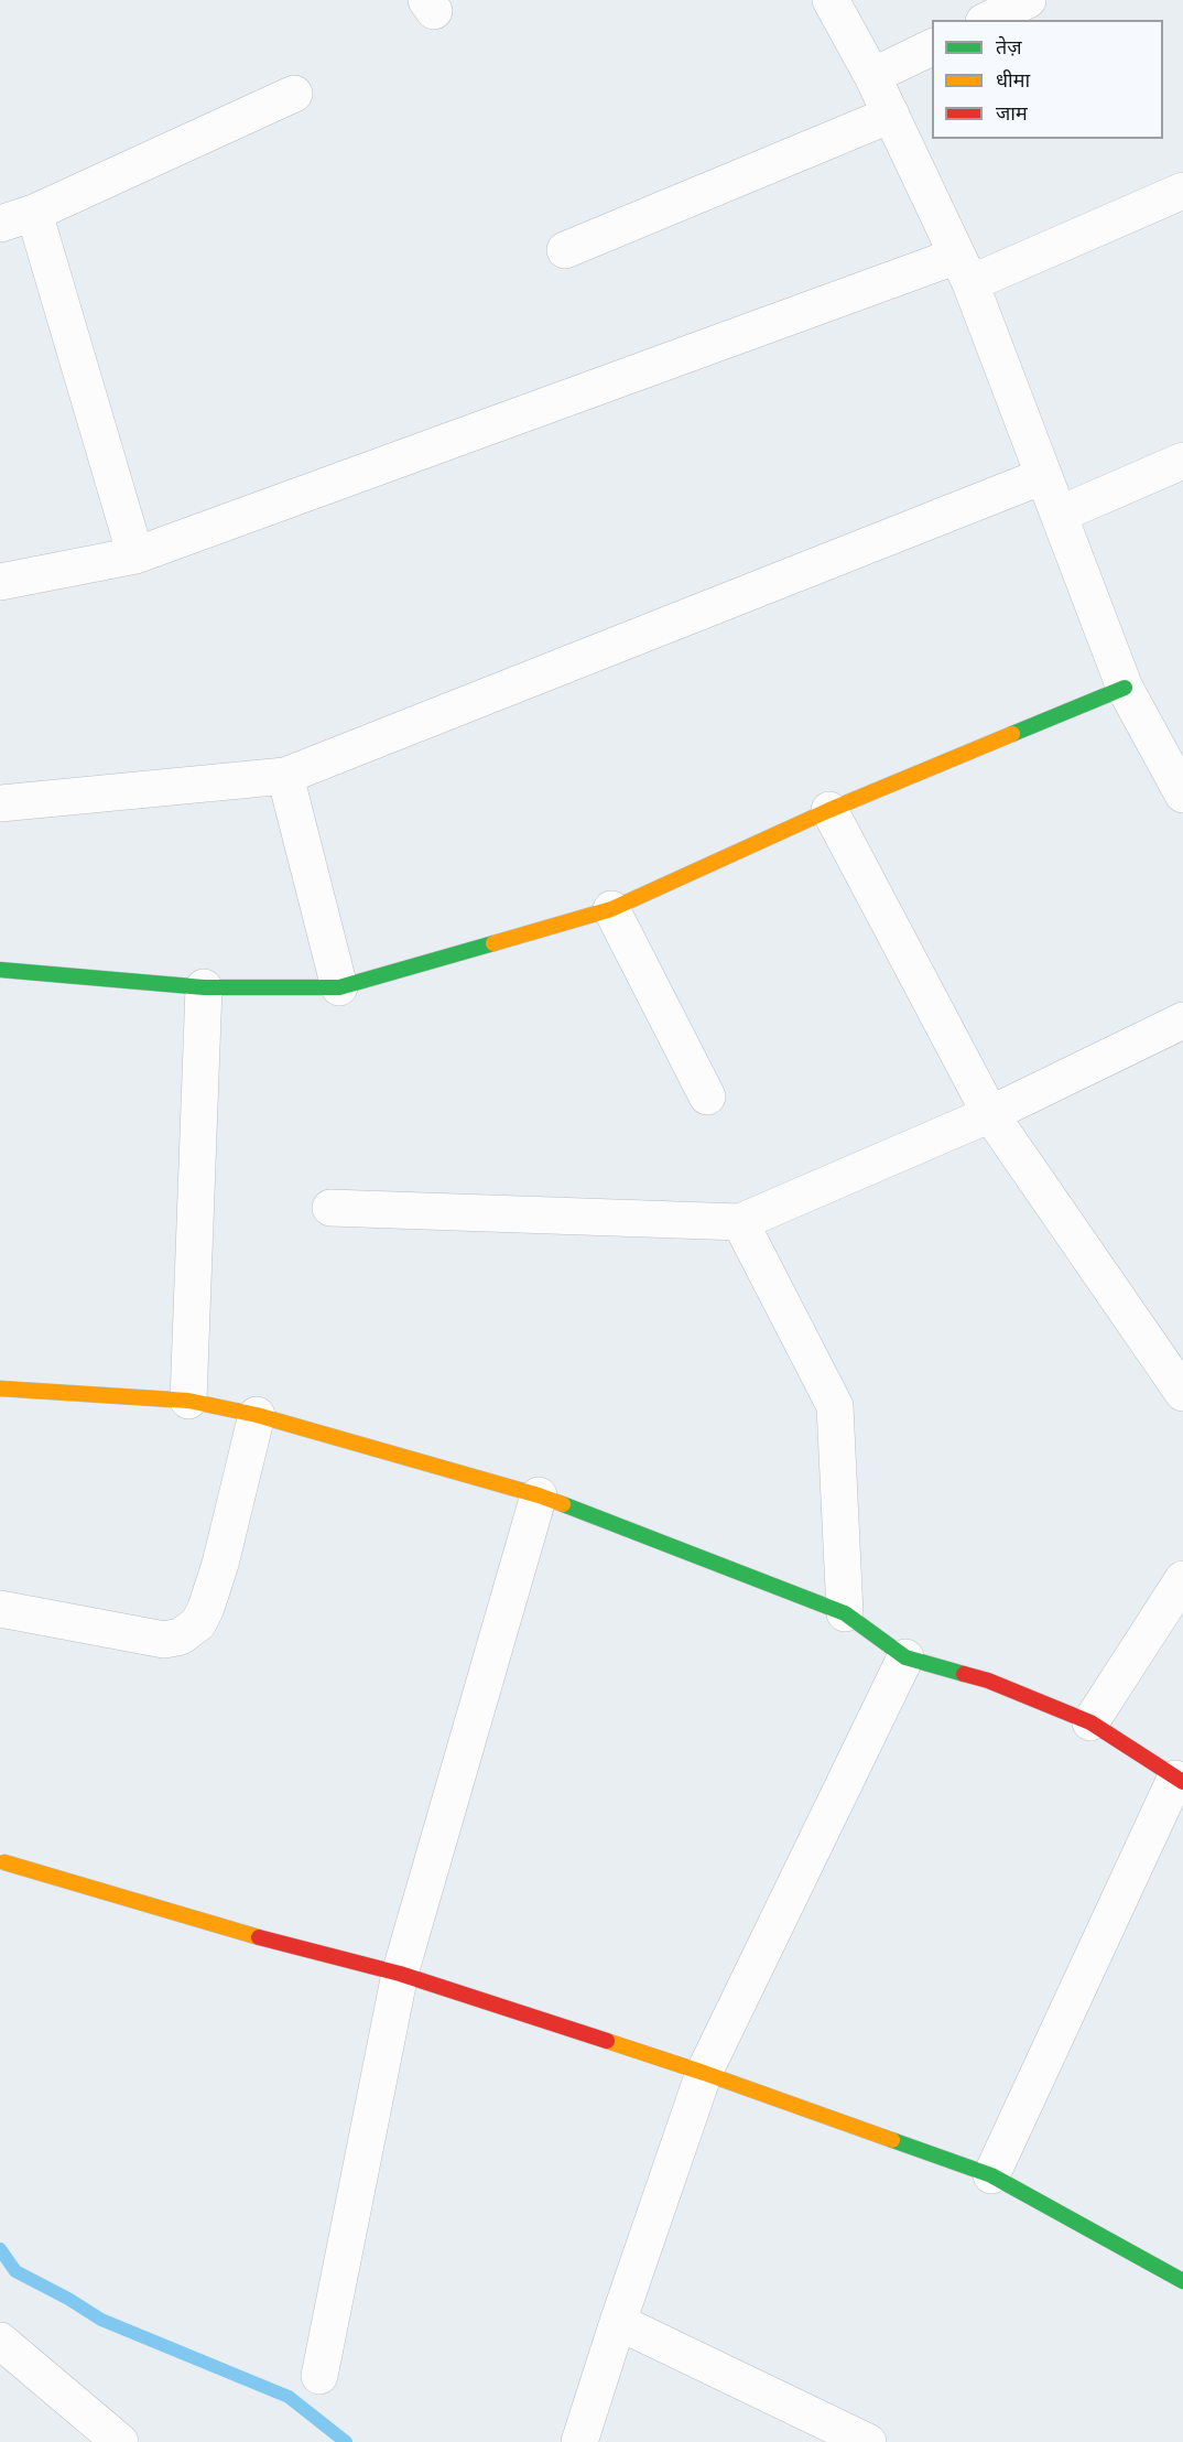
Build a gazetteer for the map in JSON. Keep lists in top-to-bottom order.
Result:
{
  "legend": ["तेज़", "धीमा", "जाम"]
}
